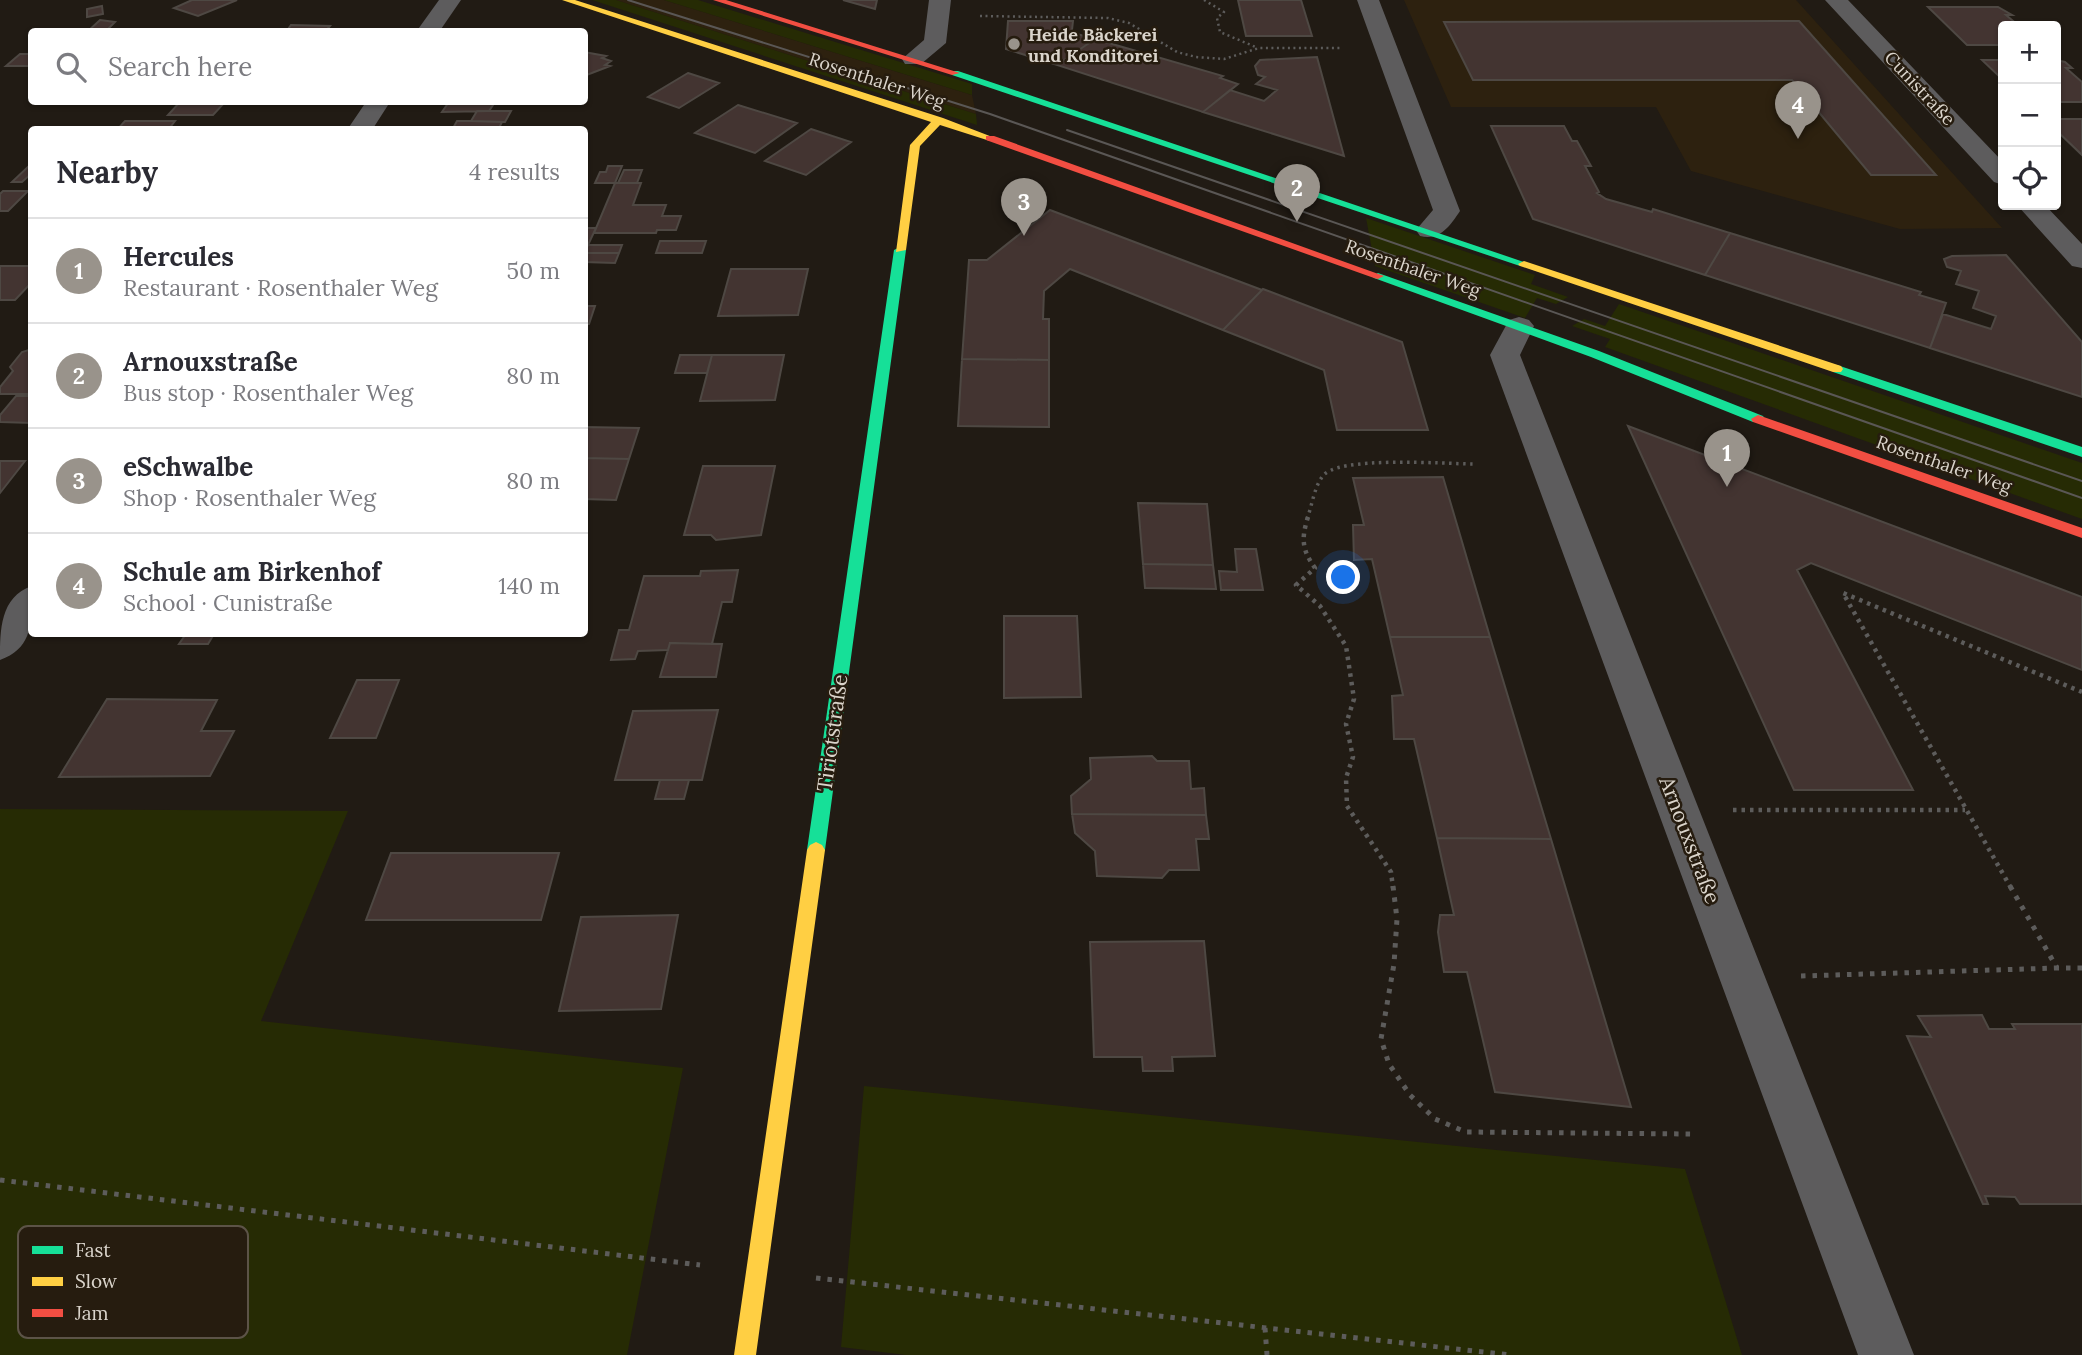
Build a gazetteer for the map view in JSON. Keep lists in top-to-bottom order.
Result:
{
  "streets": {
    "main road": ["Rosenthaler Weg", "Tiriotstraße"],
    "street": ["Cunistraße", "Arnouxstraße"]
  },
  "crossings": [
    ["Rosenthaler Weg", "Tiriotstraße"],
    ["Rosenthaler Weg", "Arnouxstraße"]
  ],
  "places": ["Heide Bäckerei und Konditorei"],
  "legend": ["Fast", "Slow", "Jam"],
  "page": {
    "map_buttons": ["+", "−"],
    "search": "Search here",
    "pins": [
      "4",
      "2",
      "3",
      "1"
    ],
    "heading": ["Nearby", "4 results"],
    "list": [
      {
        "mark": "1",
        "name": "Hercules",
        "note": "Restaurant · Rosenthaler Weg",
        "value": "50 m"
      },
      {
        "mark": "2",
        "name": "Arnouxstraße",
        "note": "Bus stop · Rosenthaler Weg",
        "value": "80 m"
      },
      {
        "mark": "3",
        "name": "eSchwalbe",
        "note": "Shop · Rosenthaler Weg",
        "value": "80 m"
      },
      {
        "mark": "4",
        "name": "Schule am Birkenhof",
        "note": "School · Cunistraße",
        "value": "140 m"
      }
    ]
  }
}
